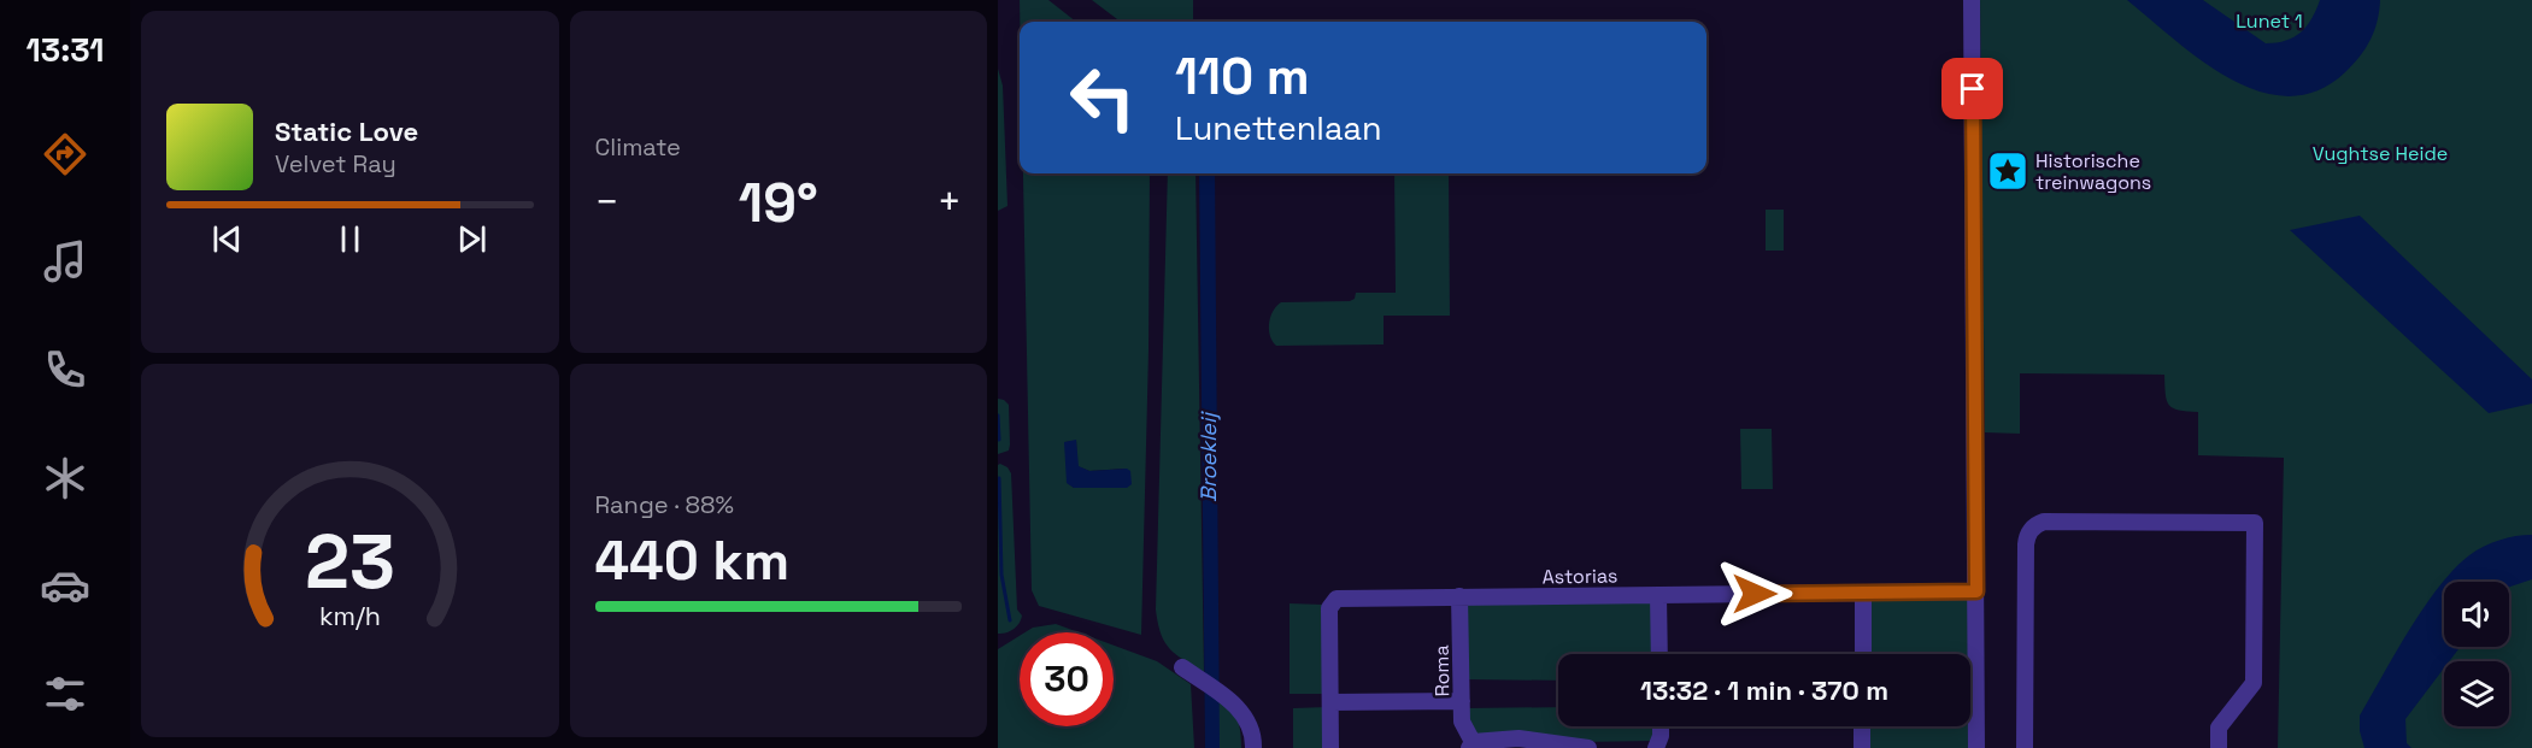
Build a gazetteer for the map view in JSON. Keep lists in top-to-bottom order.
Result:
{
  "streets": {
    "street": ["Astorias", "Roma"]
  },
  "crossings": [
    ["Astorias", "Roma"]
  ],
  "water": ["Broekleij"],
  "parks": ["Lunet 1", "Vughtse Heide"],
  "places": {
    "place": ["Historische treinwagons"]
  },
  "page": {
    "tabs": "13:31",
    "tile": [
      "Climate",
      ["Range · 88%", "440 km"]
    ],
    "turn": ["110 m", "Lunettenlaan"],
    "song": ["Static Love", "Velvet Ray"],
    "heat": ["−", "19°", "+"],
    "limit": "30",
    "trip": "13:32 · 1 min · 370 m",
    "gauge": ["23", "km/h"]
  }
}
